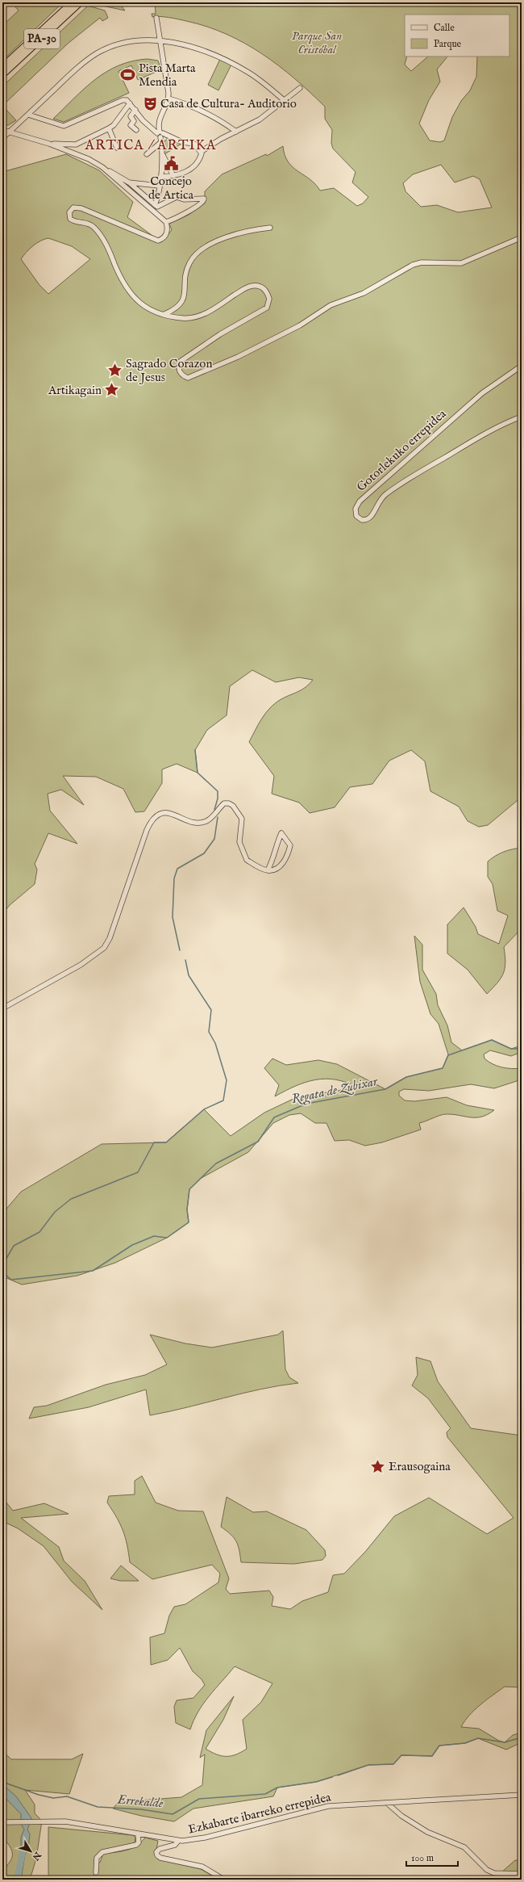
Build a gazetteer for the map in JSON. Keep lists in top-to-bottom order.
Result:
{
  "streets": {
    "highway": ["PA-30"],
    "street": ["Gotorlekuko errepidea", "Ezkabarte ibarreko errepidea"]
  },
  "districts": ["ARTICA / ARTIKA"],
  "water": ["Regata de Zubixar", "Errekalde"],
  "parks": ["Parque San Cristóbal"],
  "places": {
    "sports": ["Pista Marta Mendia"],
    "theatre": ["Casa de Cultura- Auditorio"],
    "public building": ["Concejo de Artica"],
    "place": ["Sagrado Corazon de Jesus", "Artikagain", "Erausogaina"]
  },
  "legend": ["Calle", "Parque"],
  "scale_bar": "100 m",
  "north": "bottom right"
}
